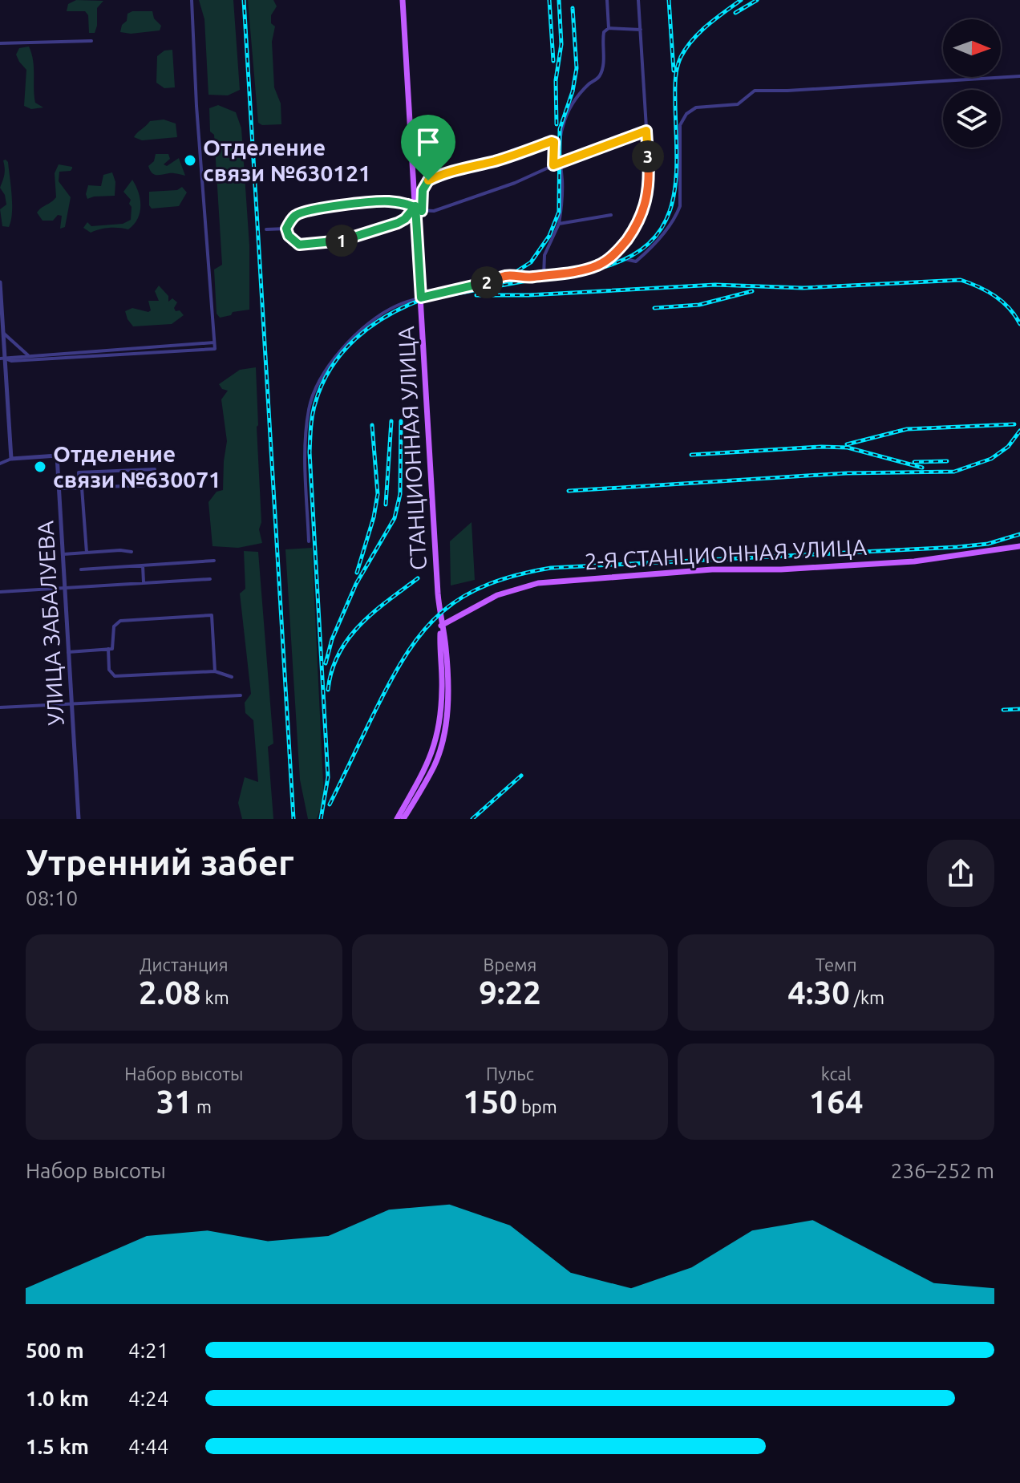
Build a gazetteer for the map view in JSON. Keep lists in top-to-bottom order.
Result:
{
  "streets": {
    "main road": ["СТАНЦИОННАЯ УЛИЦА", "2-Я СТАНЦИОННАЯ УЛИЦА"],
    "street": ["УЛИЦА ЗАБАЛУЕВА"]
  },
  "crossings": [
    ["СТАНЦИОННАЯ УЛИЦА", "2-Я СТАНЦИОННАЯ УЛИЦА"]
  ],
  "places": ["Отделение связи №630121", "Отделение связи №630071"],
  "north": "right",
  "page": {
    "pins": ["3", "1", "2"],
    "heading": ["Утренний забег", "08:10"],
    "stats": [
      ["Дистанция", "2.08 km"],
      ["Время", "9:22"],
      ["Темп", "4:30 /km"],
      ["Набор высоты", "31 m"],
      ["Пульс", "150 bpm"],
      ["kcal", "164"]
    ],
    "chart": ["Набор высоты", "236–252 m"],
    "list": [
      {
        "name": "500 m",
        "note": "4:21"
      },
      {
        "name": "1.0 km",
        "note": "4:24"
      },
      {
        "name": "1.5 km",
        "note": "4:44"
      }
    ]
  }
}
